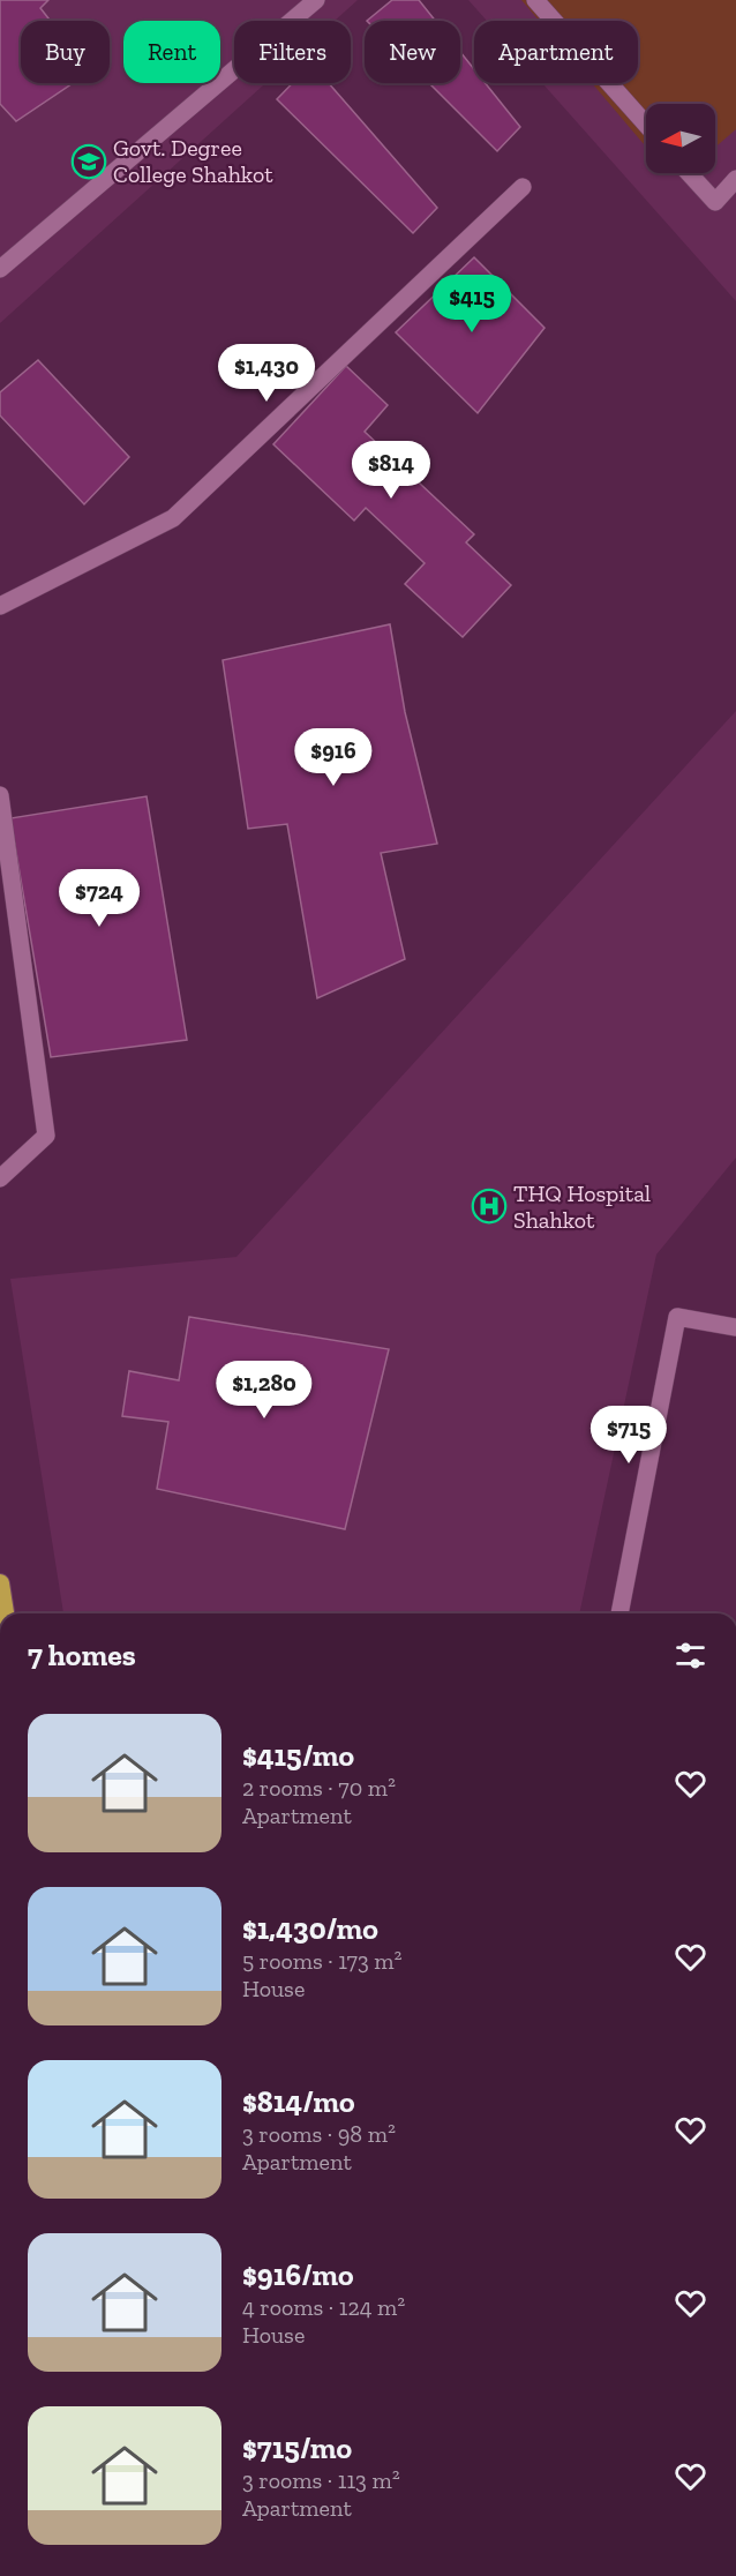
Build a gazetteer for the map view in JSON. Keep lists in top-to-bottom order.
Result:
{
  "places": {
    "school or university": ["Govt. Degree College Shahkot"],
    "hospital": ["THQ Hospital Shahkot"]
  },
  "north": "left",
  "page": {
    "chip": [
      "Buy",
      "Rent",
      "Filters",
      "New",
      "Apartment"
    ],
    "price": [
      "$415",
      "$1,430",
      "$814",
      "$916",
      "$724",
      "$1,280",
      "$715"
    ],
    "heading": "7 homes",
    "list": [
      {
        "name": "$415/mo",
        "note": "2 rooms · 70 m² · Apartment"
      },
      {
        "name": "$1,430/mo",
        "note": "5 rooms · 173 m² · House"
      },
      {
        "name": "$814/mo",
        "note": "3 rooms · 98 m² · Apartment"
      },
      {
        "name": "$916/mo",
        "note": "4 rooms · 124 m² · House"
      },
      {
        "name": "$715/mo",
        "note": "3 rooms · 113 m² · Apartment"
      }
    ]
  }
}
